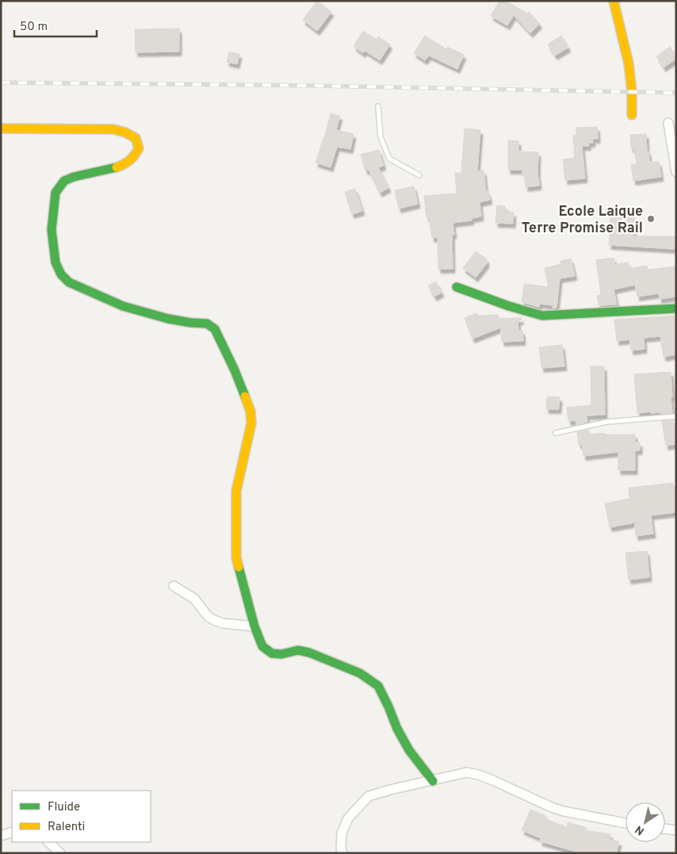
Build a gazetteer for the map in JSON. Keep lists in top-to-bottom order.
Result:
{
  "places": ["Ecole Laique Terre Promise Rail"],
  "legend": ["Fluide", "Ralenti"],
  "scale_bar": "50 m",
  "north": "bottom left"
}
